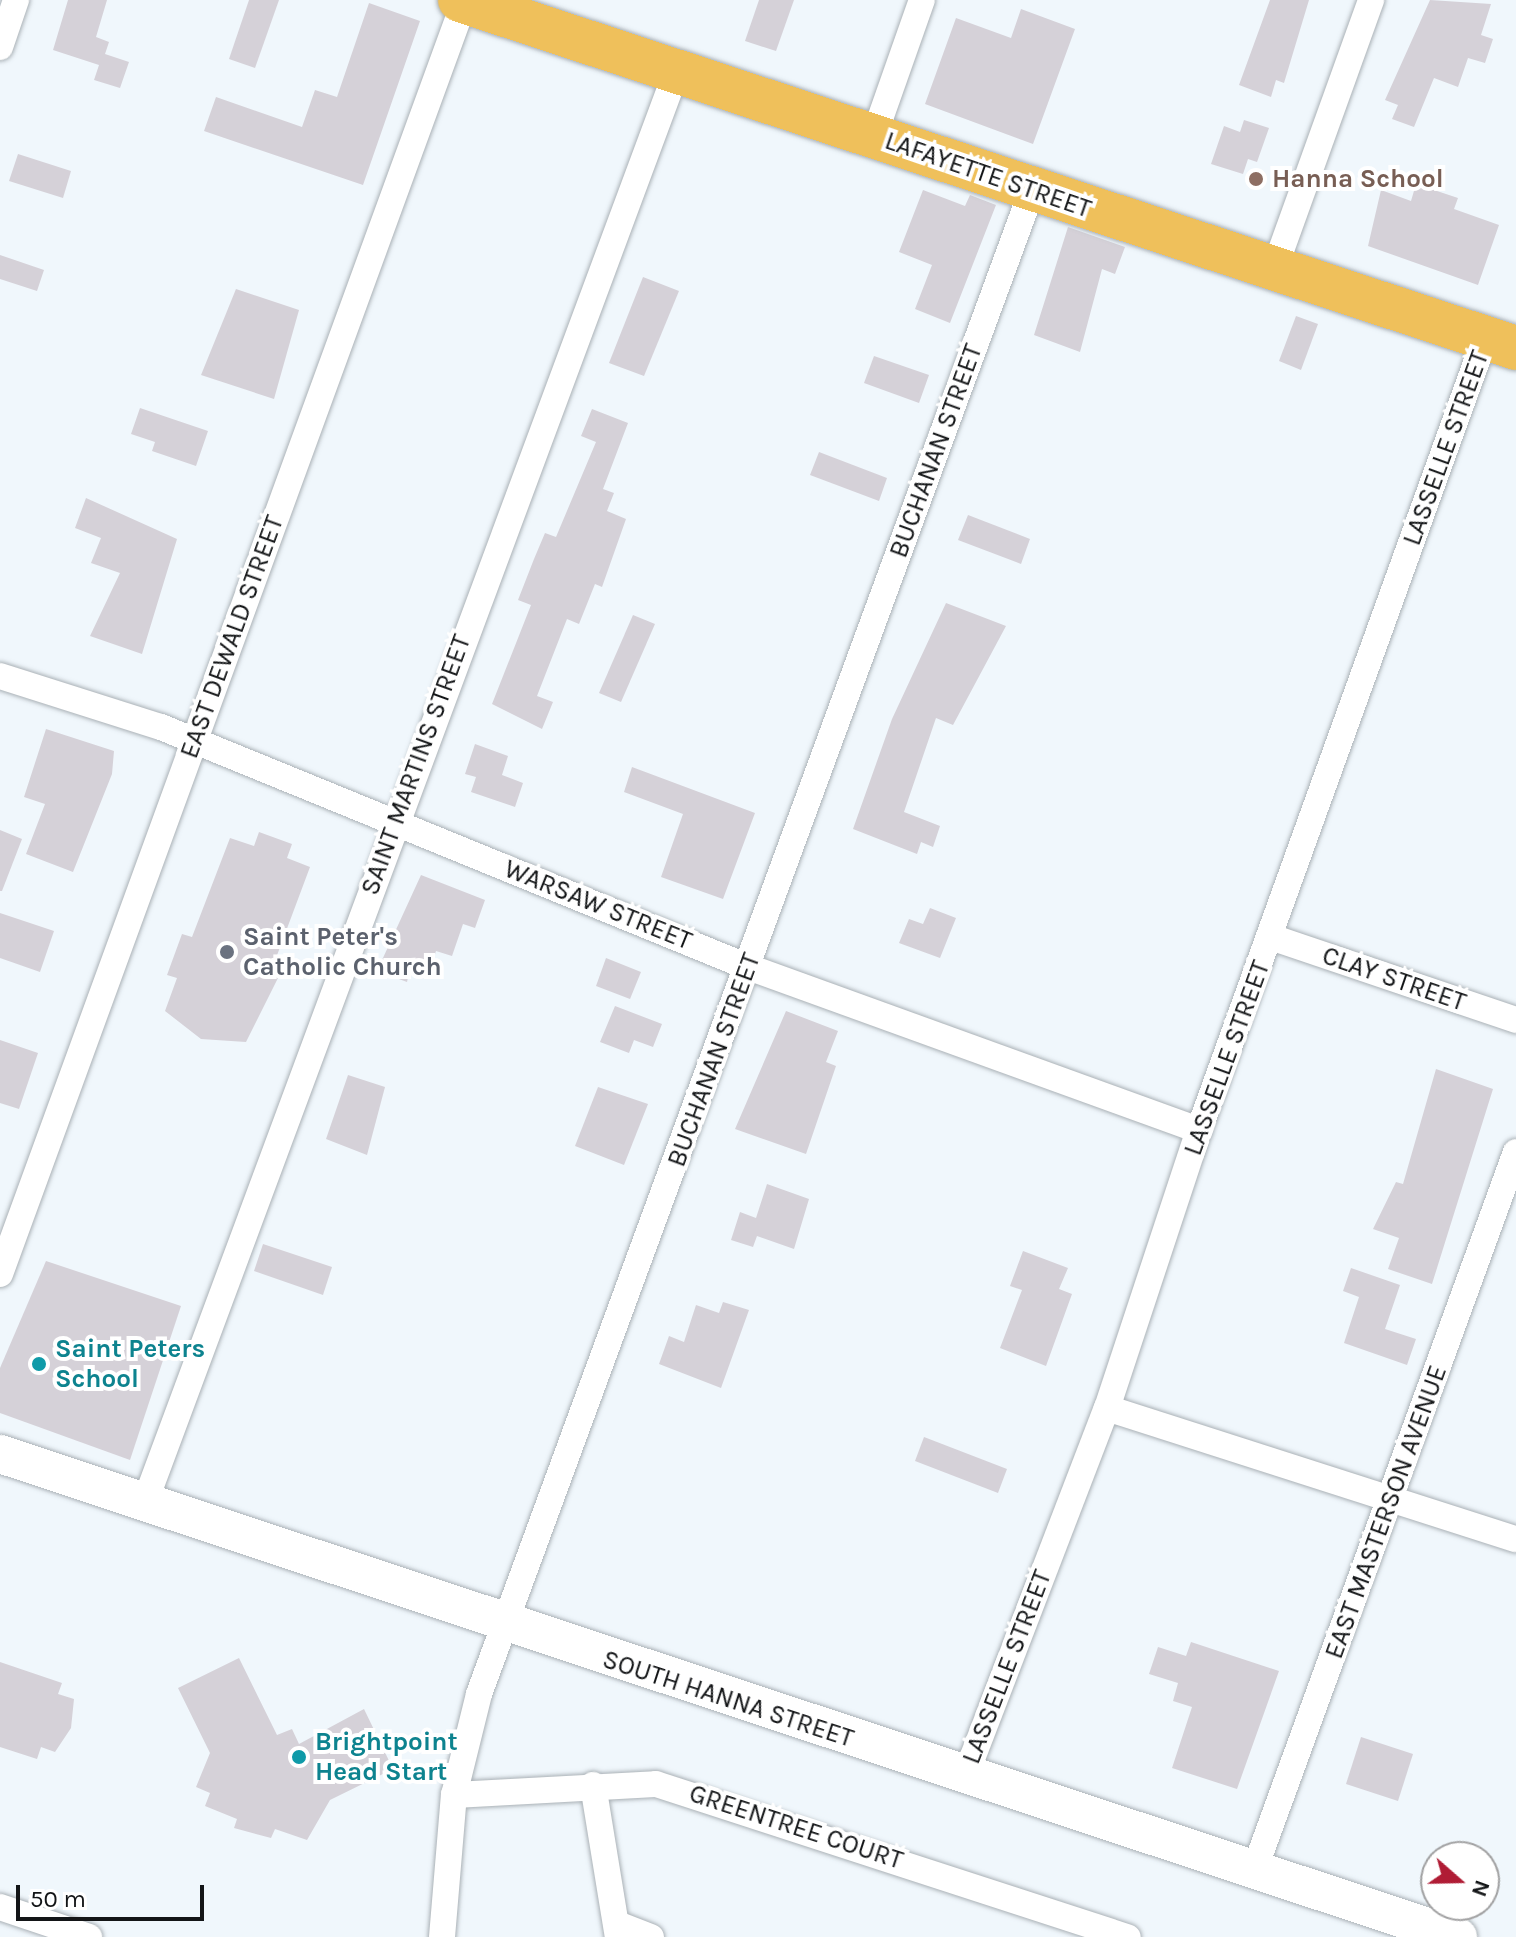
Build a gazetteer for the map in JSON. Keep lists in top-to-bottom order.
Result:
{
  "streets": {
    "highway": ["LAFAYETTE STREET"],
    "street": [
      "LASSELLE STREET",
      "BUCHANAN STREET",
      "EAST DEWALD STREET",
      "SAINT MARTINS STREET",
      "WARSAW STREET",
      "CLAY STREET",
      "EAST MASTERSON AVENUE",
      "SOUTH HANNA STREET",
      "GREENTREE COURT"
    ]
  },
  "crossings": [
    ["LAFAYETTE STREET", "LASSELLE STREET"],
    ["LAFAYETTE STREET", "BUCHANAN STREET"],
    ["LAFAYETTE STREET", "EAST DEWALD STREET"],
    ["LAFAYETTE STREET", "SAINT MARTINS STREET"],
    ["LASSELLE STREET", "WARSAW STREET"],
    ["LASSELLE STREET", "CLAY STREET"],
    ["LASSELLE STREET", "SOUTH HANNA STREET"],
    ["BUCHANAN STREET", "WARSAW STREET"],
    ["BUCHANAN STREET", "SOUTH HANNA STREET"],
    ["BUCHANAN STREET", "GREENTREE COURT"],
    ["EAST DEWALD STREET", "WARSAW STREET"],
    ["SAINT MARTINS STREET", "WARSAW STREET"],
    ["SAINT MARTINS STREET", "SOUTH HANNA STREET"],
    ["EAST MASTERSON AVENUE", "SOUTH HANNA STREET"]
  ],
  "places": [
    "Hanna School",
    "Saint Peter's Catholic Church",
    "Saint Peters School",
    "Brightpoint Head Start"
  ],
  "scale_bar": "50 m",
  "north": "right"
}
